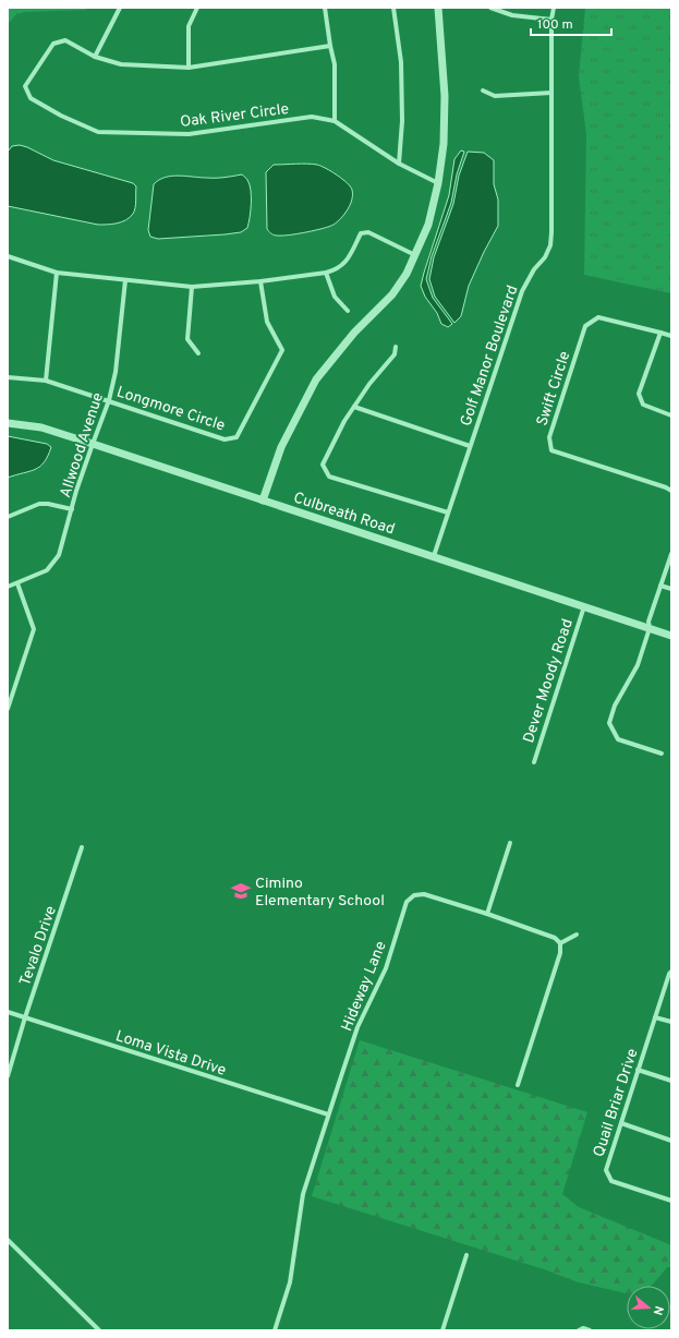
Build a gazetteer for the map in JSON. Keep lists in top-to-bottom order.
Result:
{
  "streets": {
    "street": [
      "Oak River Circle",
      "Golf Manor Boulevard",
      "Swift Circle",
      "Longmore Circle",
      "Allwood Avenue",
      "Culbreath Road",
      "Dever Moody Road",
      "Tevalo Drive",
      "Hideway Lane",
      "Loma Vista Drive",
      "Quail Briar Drive"
    ]
  },
  "crossings": [
    ["Golf Manor Boulevard", "Culbreath Road"],
    ["Longmore Circle", "Allwood Avenue"],
    ["Allwood Avenue", "Culbreath Road"],
    ["Culbreath Road", "Dever Moody Road"],
    ["Tevalo Drive", "Loma Vista Drive"],
    ["Hideway Lane", "Loma Vista Drive"]
  ],
  "places": {
    "school or university": ["Cimino Elementary School"]
  },
  "scale_bar": "100 m",
  "north": "right"
}
